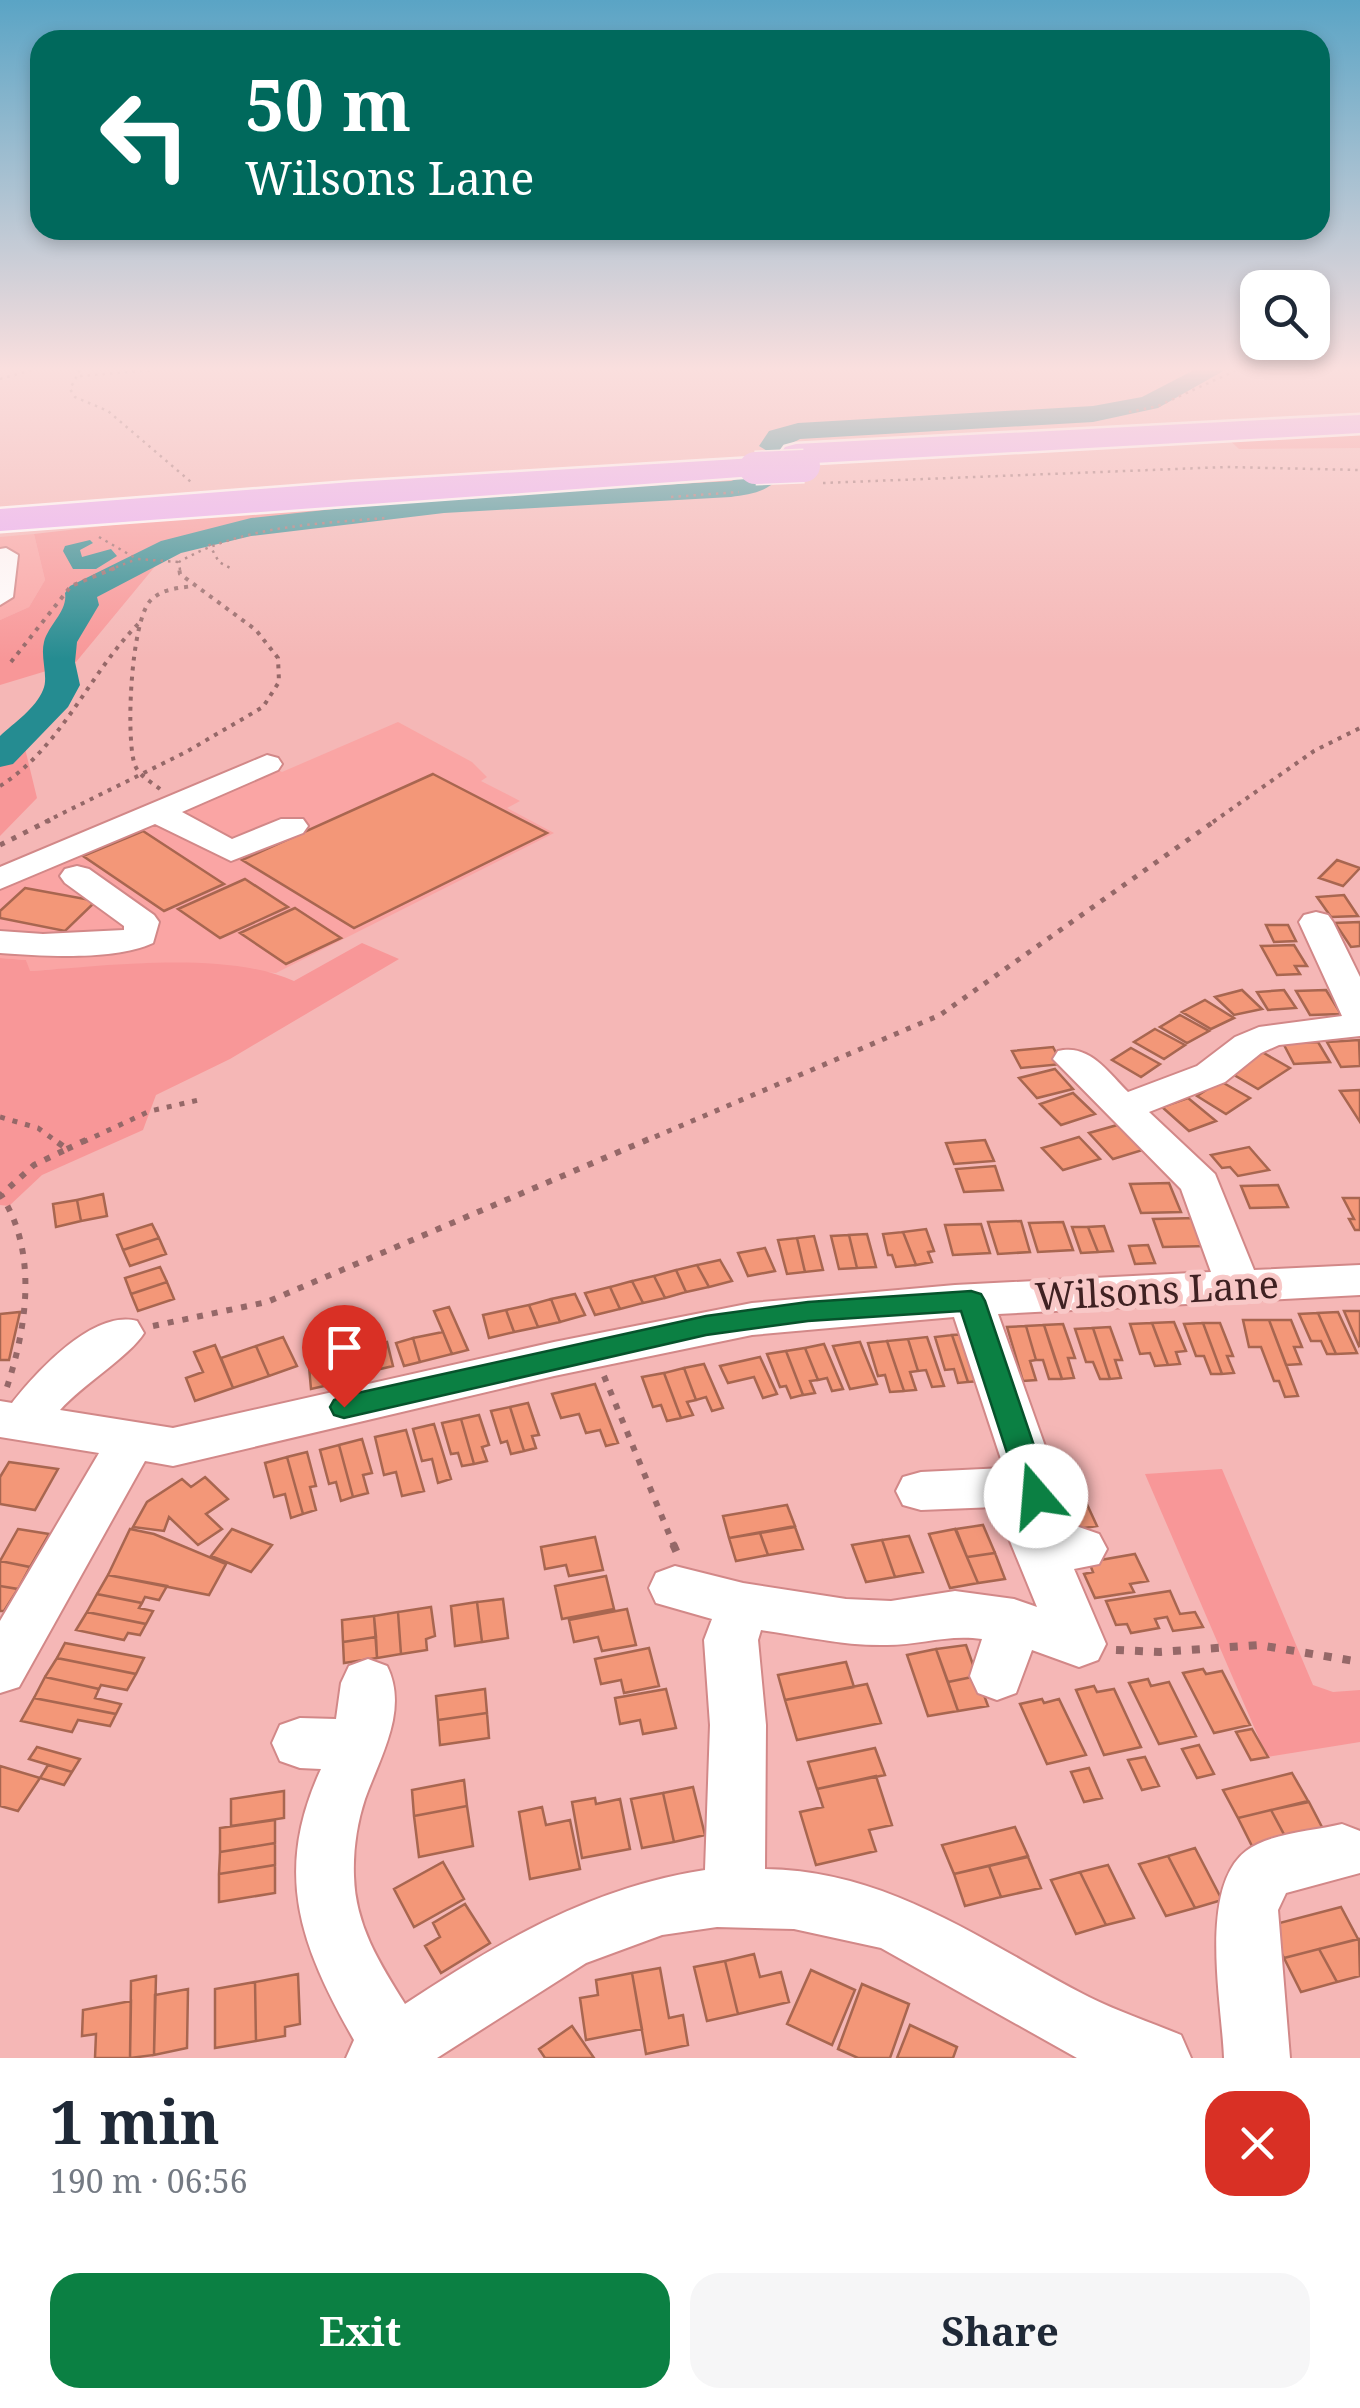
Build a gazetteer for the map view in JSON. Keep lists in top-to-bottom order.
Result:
{
  "streets": {
    "street": ["Wilsons Lane"]
  },
  "page": {
    "turn": ["50 m", "Wilsons Lane"],
    "heading": ["1 min", "190 m · 06:56"],
    "buttons": ["Exit", "Share"]
  }
}
